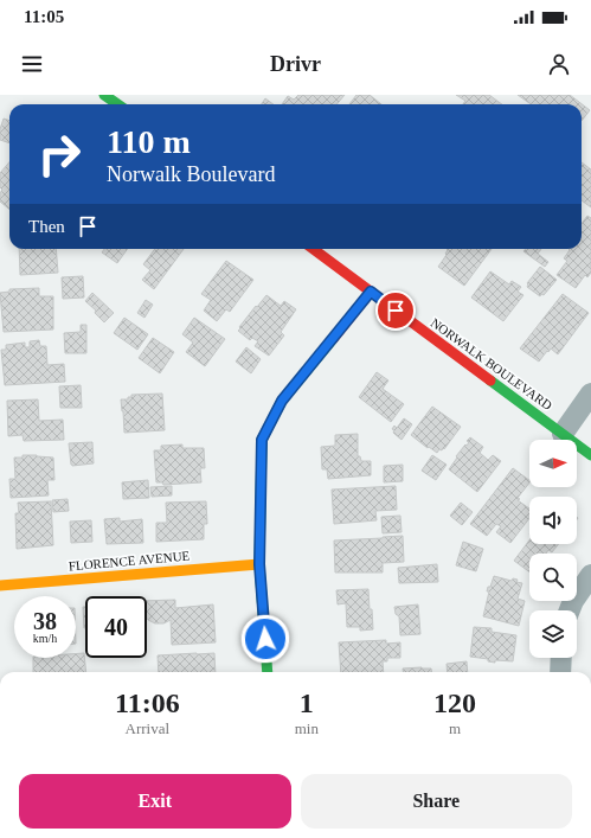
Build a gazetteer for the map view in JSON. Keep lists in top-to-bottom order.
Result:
{
  "streets": {
    "street": ["NORWALK BOULEVARD", "FLORENCE AVENUE"]
  },
  "north": "right",
  "page": {
    "status": "11:05",
    "header": "Drivr",
    "turn": ["110 m", "Norwalk Boulevard"],
    "then": "Then",
    "speed": "38 km/h",
    "limit": "40",
    "eta": [
      "11:06",
      "Arrival",
      "1",
      "min",
      "120",
      "m"
    ],
    "buttons": ["Exit", "Share"]
  }
}
